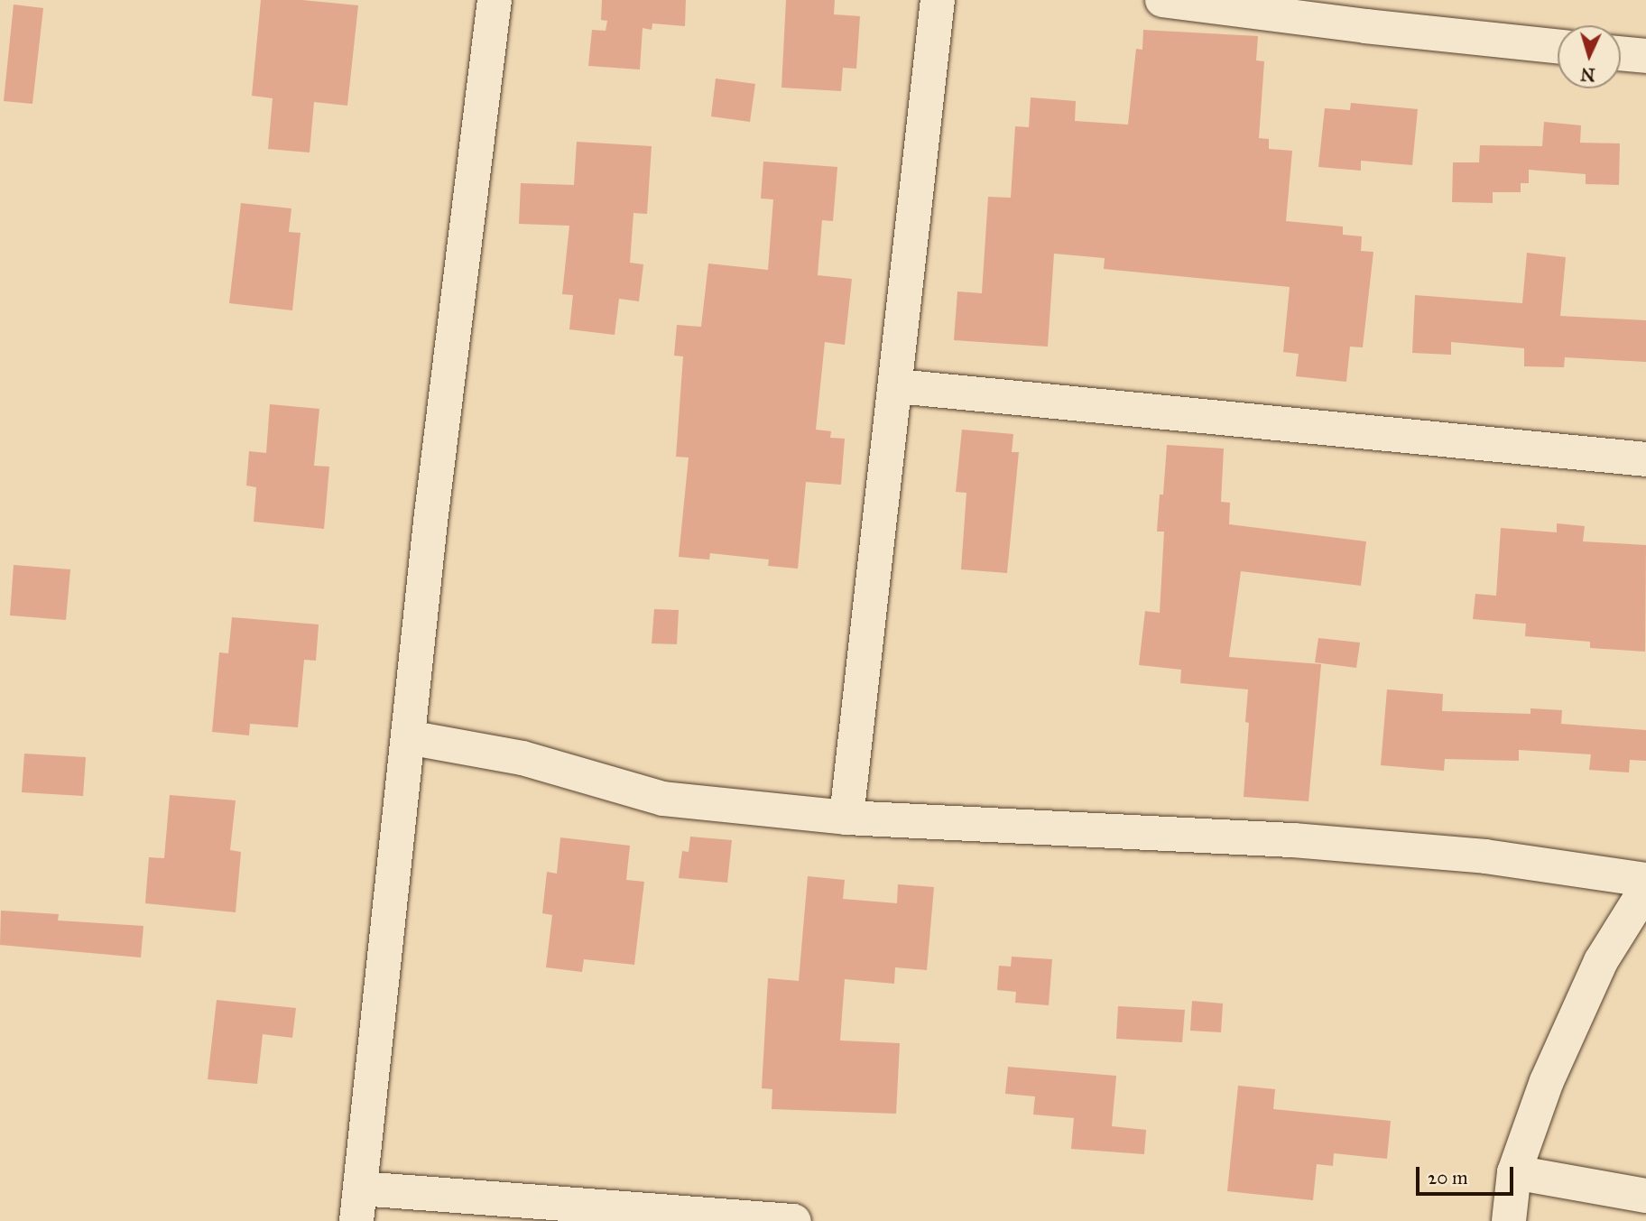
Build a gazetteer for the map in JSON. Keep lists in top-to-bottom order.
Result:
{
  "scale_bar": "20 m",
  "north": "bottom"
}
